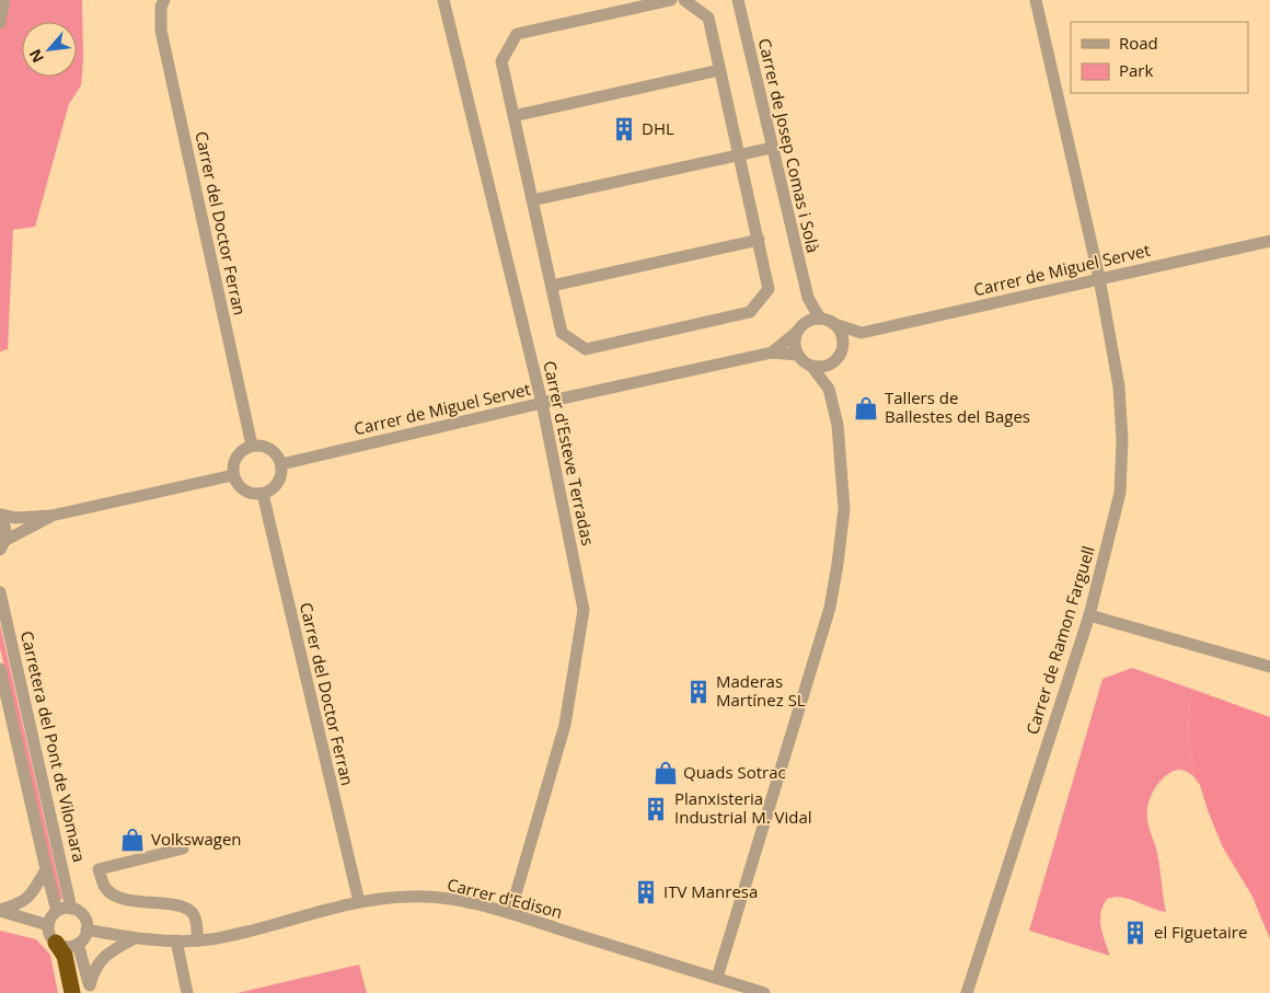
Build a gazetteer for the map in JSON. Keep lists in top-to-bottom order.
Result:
{
  "streets": {
    "street": [
      "Carrer de Josep Comas i Solà",
      "Carrer del Doctor Ferran",
      "Carrer de Miguel Servet",
      "Carrer d'Esteve Terradas",
      "Carrer de Ramon Farguell",
      "Carretera del Pont de Vilomara",
      "Carrer d'Edison"
    ]
  },
  "crossings": [
    ["Carrer de Josep Comas i Solà", "Carrer de Miguel Servet"],
    ["Carrer del Doctor Ferran", "Carrer de Miguel Servet"],
    ["Carrer del Doctor Ferran", "Carrer d'Edison"],
    ["Carrer de Miguel Servet", "Carrer d'Esteve Terradas"],
    ["Carrer de Miguel Servet", "Carrer de Ramon Farguell"],
    ["Carrer d'Esteve Terradas", "Carrer d'Edison"],
    ["Carretera del Pont de Vilomara", "Carrer d'Edison"]
  ],
  "places": {
    "building": [
      "DHL",
      "Maderas Martínez SL",
      "Planxisteria Industrial M. Vidal",
      "ITV Manresa",
      "el Figuetaire"
    ],
    "shop": ["Tallers de Ballestes del Bages", "Quads Sotrac", "Volkswagen"]
  },
  "legend": ["Road", "Park"],
  "north": "bottom left"
}
